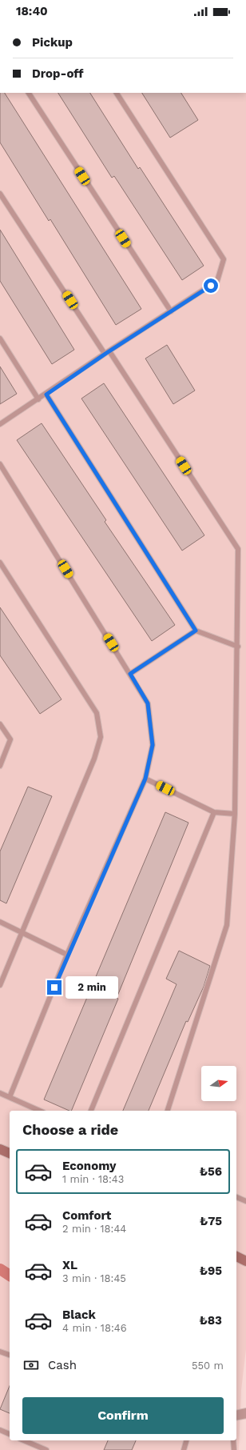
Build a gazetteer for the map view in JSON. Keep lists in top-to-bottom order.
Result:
{
  "north": "right",
  "page": {
    "status": "18:40",
    "banner": ["Pickup", "Drop-off"],
    "bubble": "2 min",
    "heading": "Choose a ride",
    "list": [
      {
        "name": "Economy",
        "note": "1 min · 18:43",
        "value": "₺56"
      },
      {
        "name": "Comfort",
        "note": "2 min · 18:44",
        "value": "₺75"
      },
      {
        "name": "XL",
        "note": "3 min · 18:45",
        "value": "₺95"
      },
      {
        "name": "Black",
        "note": "4 min · 18:46",
        "value": "₺83"
      }
    ],
    "pay": ["Cash", "550 m"],
    "buttons": "Confirm"
  }
}
